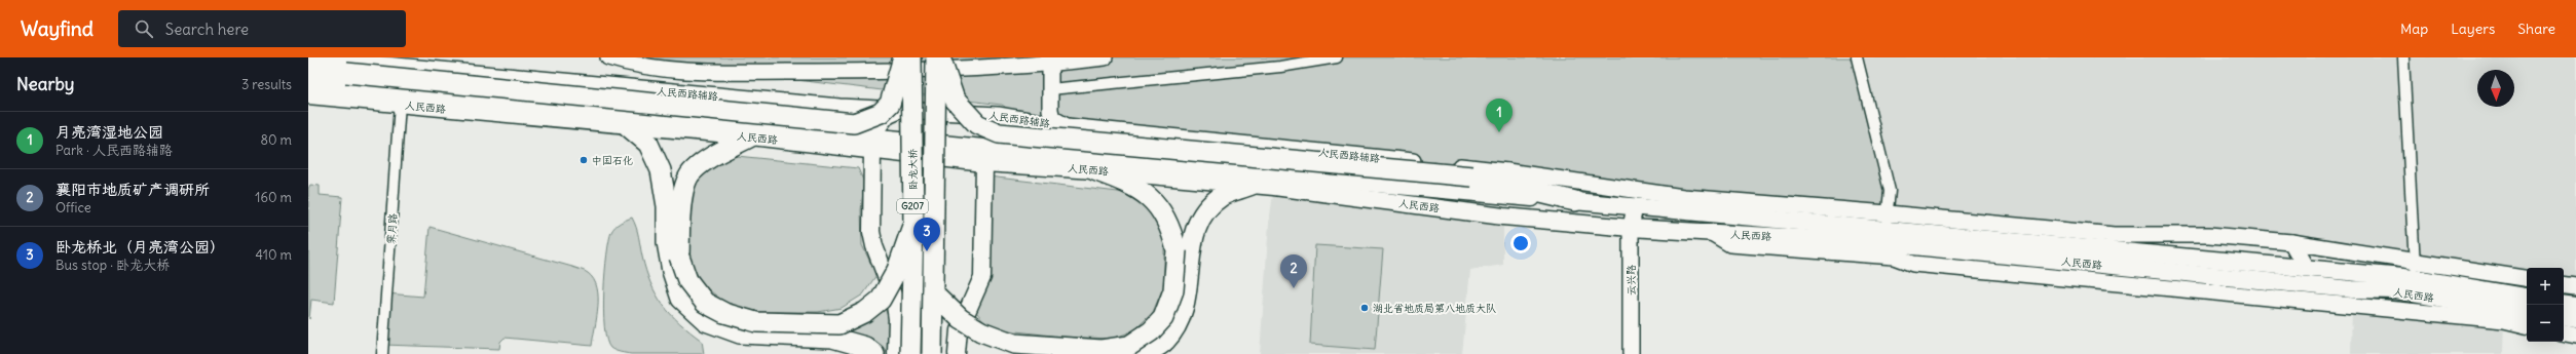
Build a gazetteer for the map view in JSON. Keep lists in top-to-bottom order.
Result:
{
  "streets": {
    "highway": ["卧龙大桥", "G207"],
    "main road": ["人民西路"],
    "street": ["人民西路辅路", "霁月路", "云兴路"]
  },
  "crossings": [
    ["人民西路辅路", "人民西路"],
    ["人民西路", "霁月路"],
    ["人民西路", "云兴路"]
  ],
  "places": ["中国石化", "湖北省地质局第八地质大队"],
  "north": "bottom",
  "page": {
    "header": "Wayfind",
    "search": "Search here",
    "nav": ["Map", "Layers", "Share"],
    "heading": ["Nearby", "3 results"],
    "pins": ["1", "3", "2"],
    "list": [
      {
        "mark": "1",
        "name": "月亮湾湿地公园",
        "note": "Park · 人民西路辅路",
        "value": "80 m"
      },
      {
        "mark": "2",
        "name": "襄阳市地质矿产调研所",
        "note": "Office",
        "value": "160 m"
      },
      {
        "mark": "3",
        "name": "卧龙桥北（月亮湾公园）",
        "note": "Bus stop · 卧龙大桥",
        "value": "410 m"
      }
    ],
    "map_buttons": ["+", "−"]
  }
}
